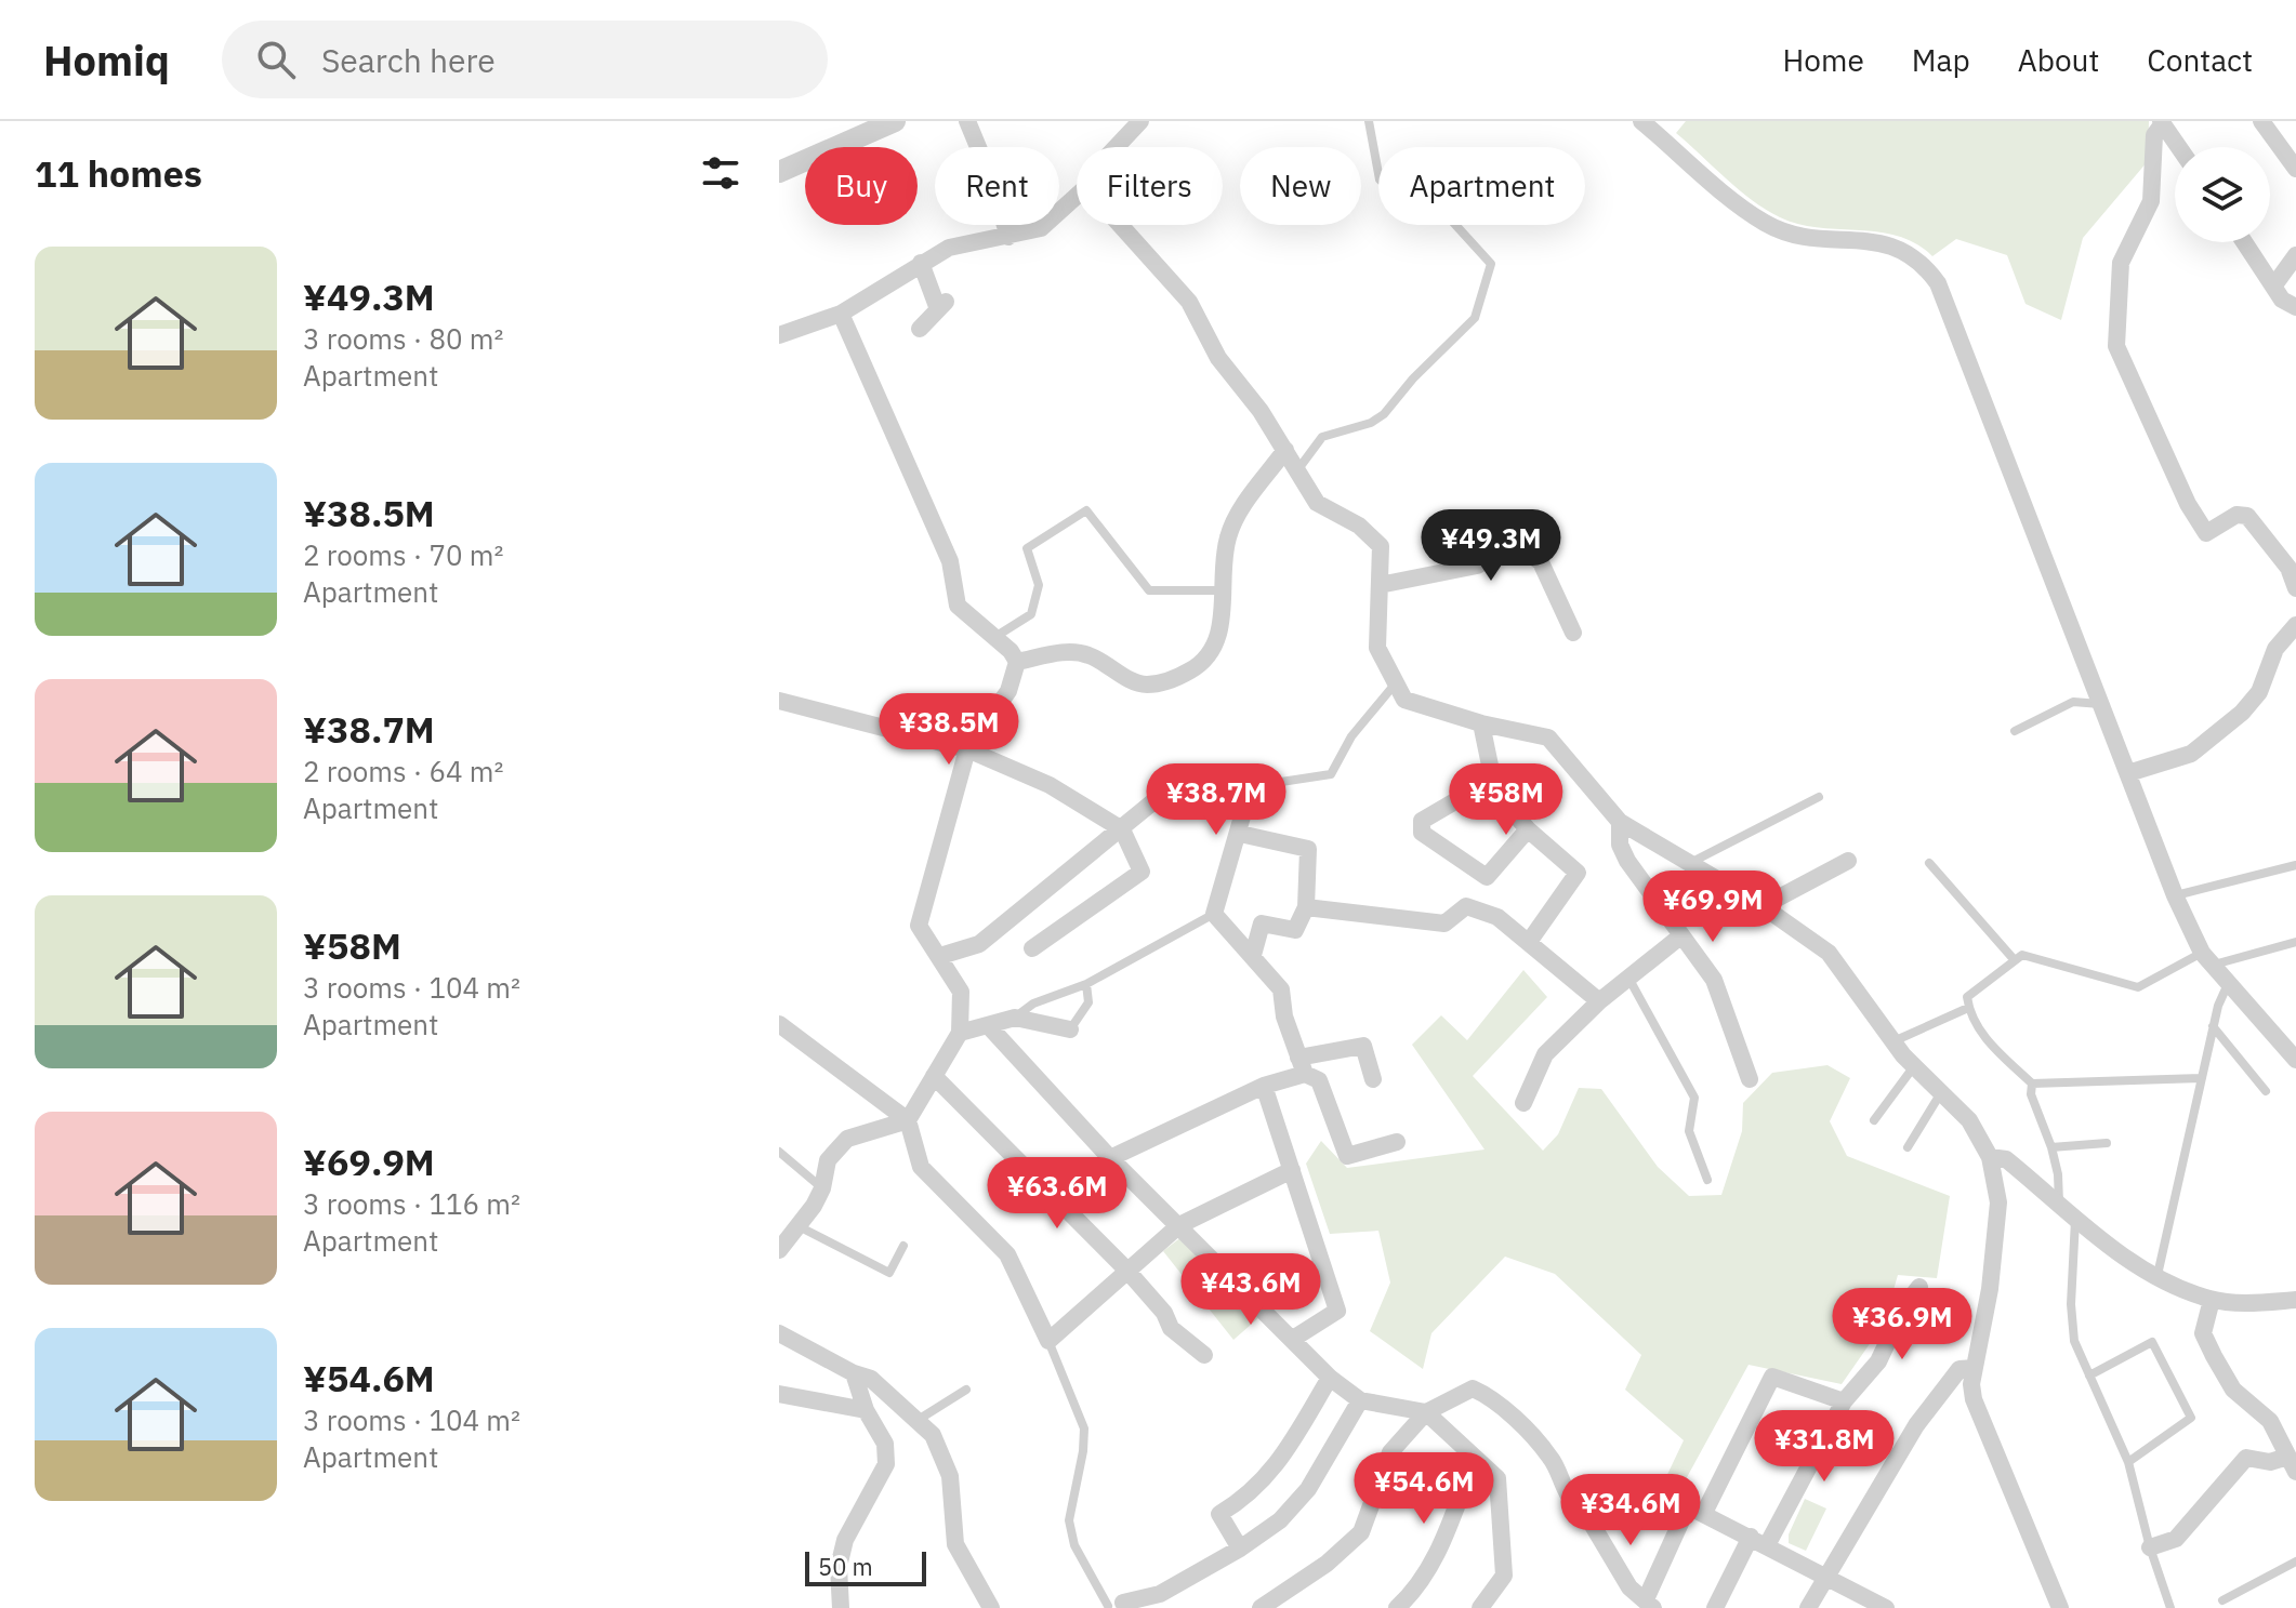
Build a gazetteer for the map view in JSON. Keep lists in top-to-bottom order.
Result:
{
  "scale_bar": "50 m",
  "page": {
    "header": "Homiq",
    "search": "Search here",
    "nav": [
      "Home",
      "Map",
      "About",
      "Contact"
    ],
    "heading": "11 homes",
    "chip": [
      "Buy",
      "Rent",
      "Filters",
      "New",
      "Apartment"
    ],
    "list": [
      {
        "name": "¥49.3M",
        "note": "3 rooms · 80 m² · Apartment"
      },
      {
        "name": "¥38.5M",
        "note": "2 rooms · 70 m² · Apartment"
      },
      {
        "name": "¥38.7M",
        "note": "2 rooms · 64 m² · Apartment"
      },
      {
        "name": "¥58M",
        "note": "3 rooms · 104 m² · Apartment"
      },
      {
        "name": "¥69.9M",
        "note": "3 rooms · 116 m² · Apartment"
      },
      {
        "name": "¥54.6M",
        "note": "3 rooms · 104 m² · Apartment"
      }
    ],
    "price": [
      "¥49.3M",
      "¥38.5M",
      "¥38.7M",
      "¥58M",
      "¥69.9M",
      "¥63.6M",
      "¥43.6M",
      "¥36.9M",
      "¥31.8M",
      "¥54.6M",
      "¥34.6M"
    ],
    "scale": "50 m"
  }
}
